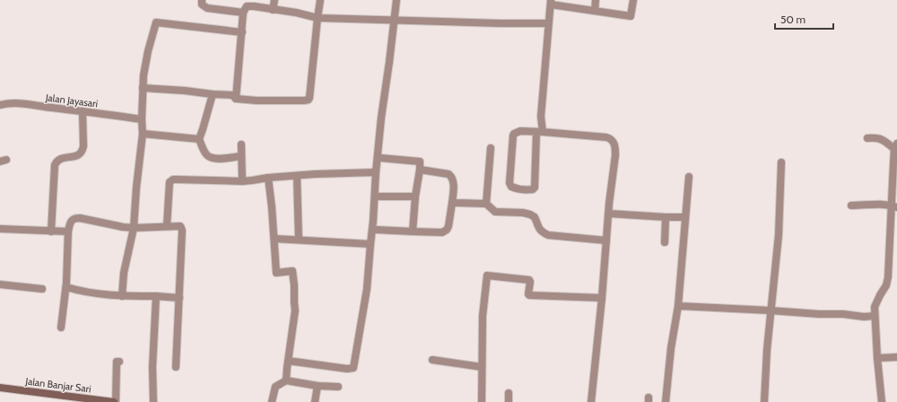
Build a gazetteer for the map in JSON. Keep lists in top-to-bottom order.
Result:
{
  "streets": {
    "street": ["Jalan Jayasari", "Jalan Banjar Sari"]
  },
  "scale_bar": "50 m"
}
